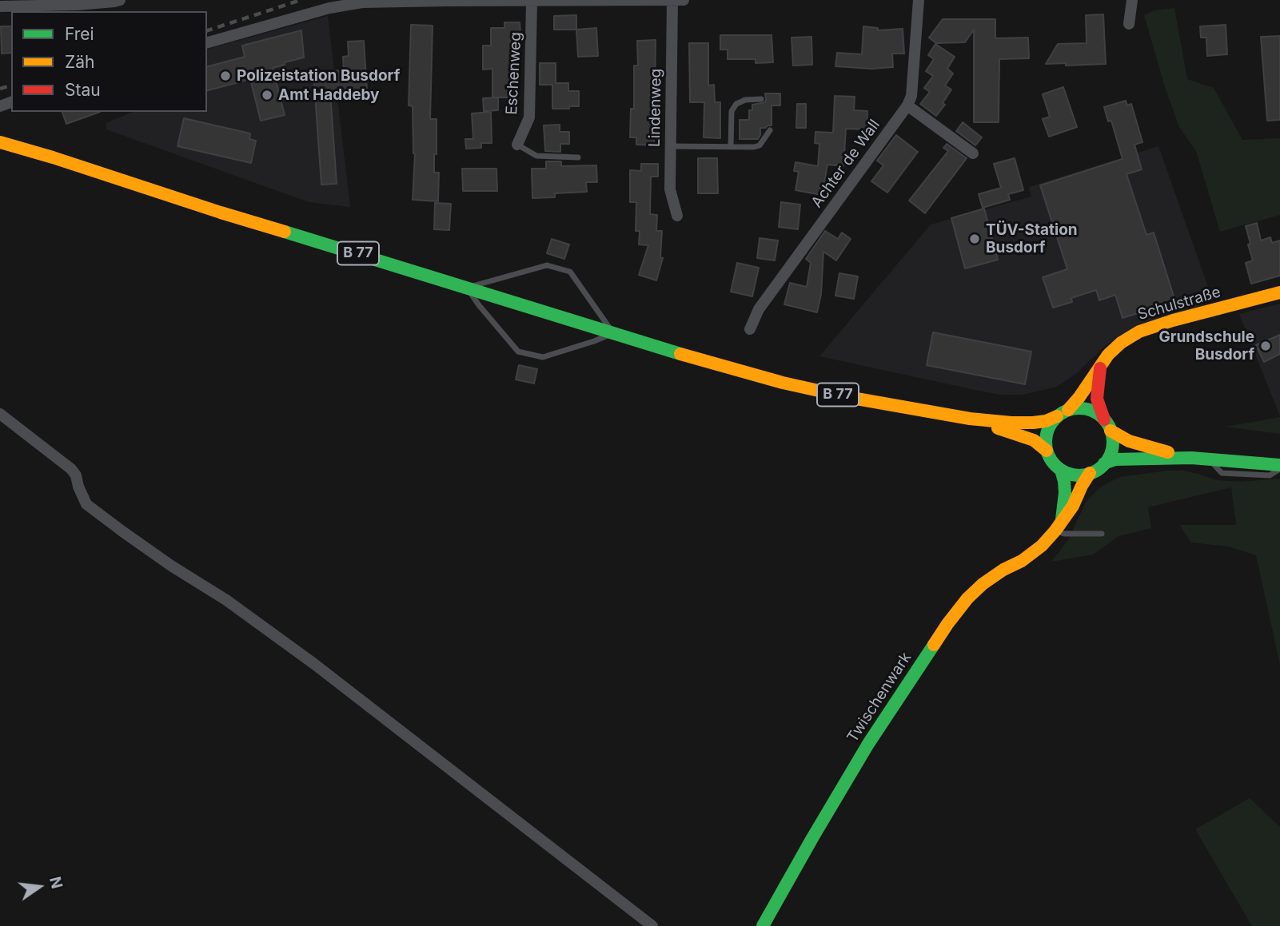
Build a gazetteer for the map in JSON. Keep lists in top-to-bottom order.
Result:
{
  "streets": {
    "main road": ["B 77", "Schulstraße", "Twischenwark"],
    "street": ["Eschenweg", "Lindenweg", "Achter de Wall"]
  },
  "crossings": [
    ["B 77", "Schulstraße"],
    ["B 77", "Twischenwark"],
    ["Schulstraße", "Twischenwark"]
  ],
  "places": [
    "Polizeistation Busdorf",
    "Amt Haddeby",
    "TÜV-Station Busdorf",
    "Grundschule Busdorf"
  ],
  "legend": ["Frei", "Zäh", "Stau"],
  "north": "right"
}
